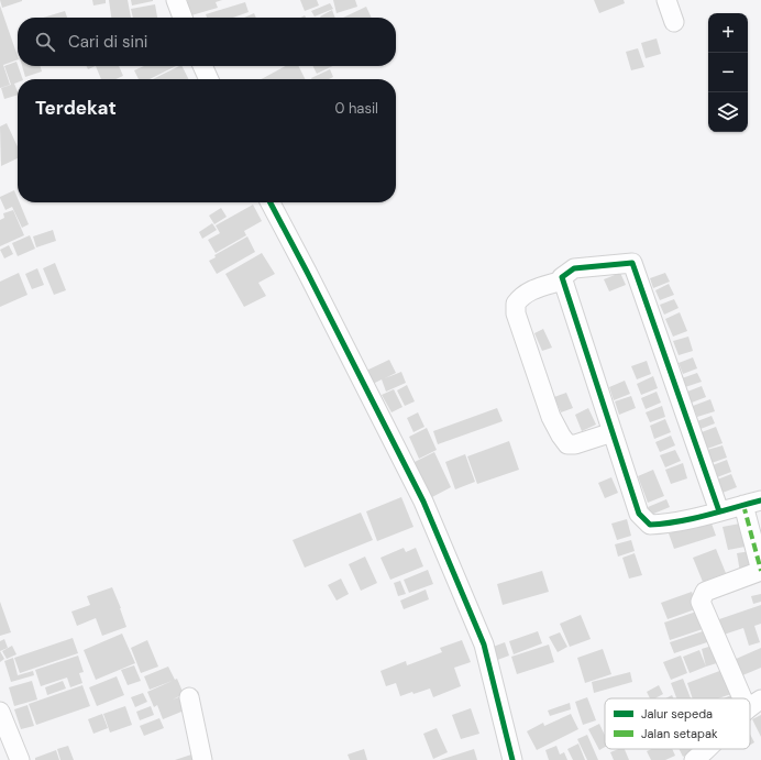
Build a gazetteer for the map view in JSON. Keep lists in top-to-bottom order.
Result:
{
  "legend": ["Jalur sepeda", "Jalan setapak"],
  "page": {
    "map_buttons": ["+", "−"],
    "search": "Cari di sini",
    "heading": ["Terdekat", "0 hasil"]
  }
}
